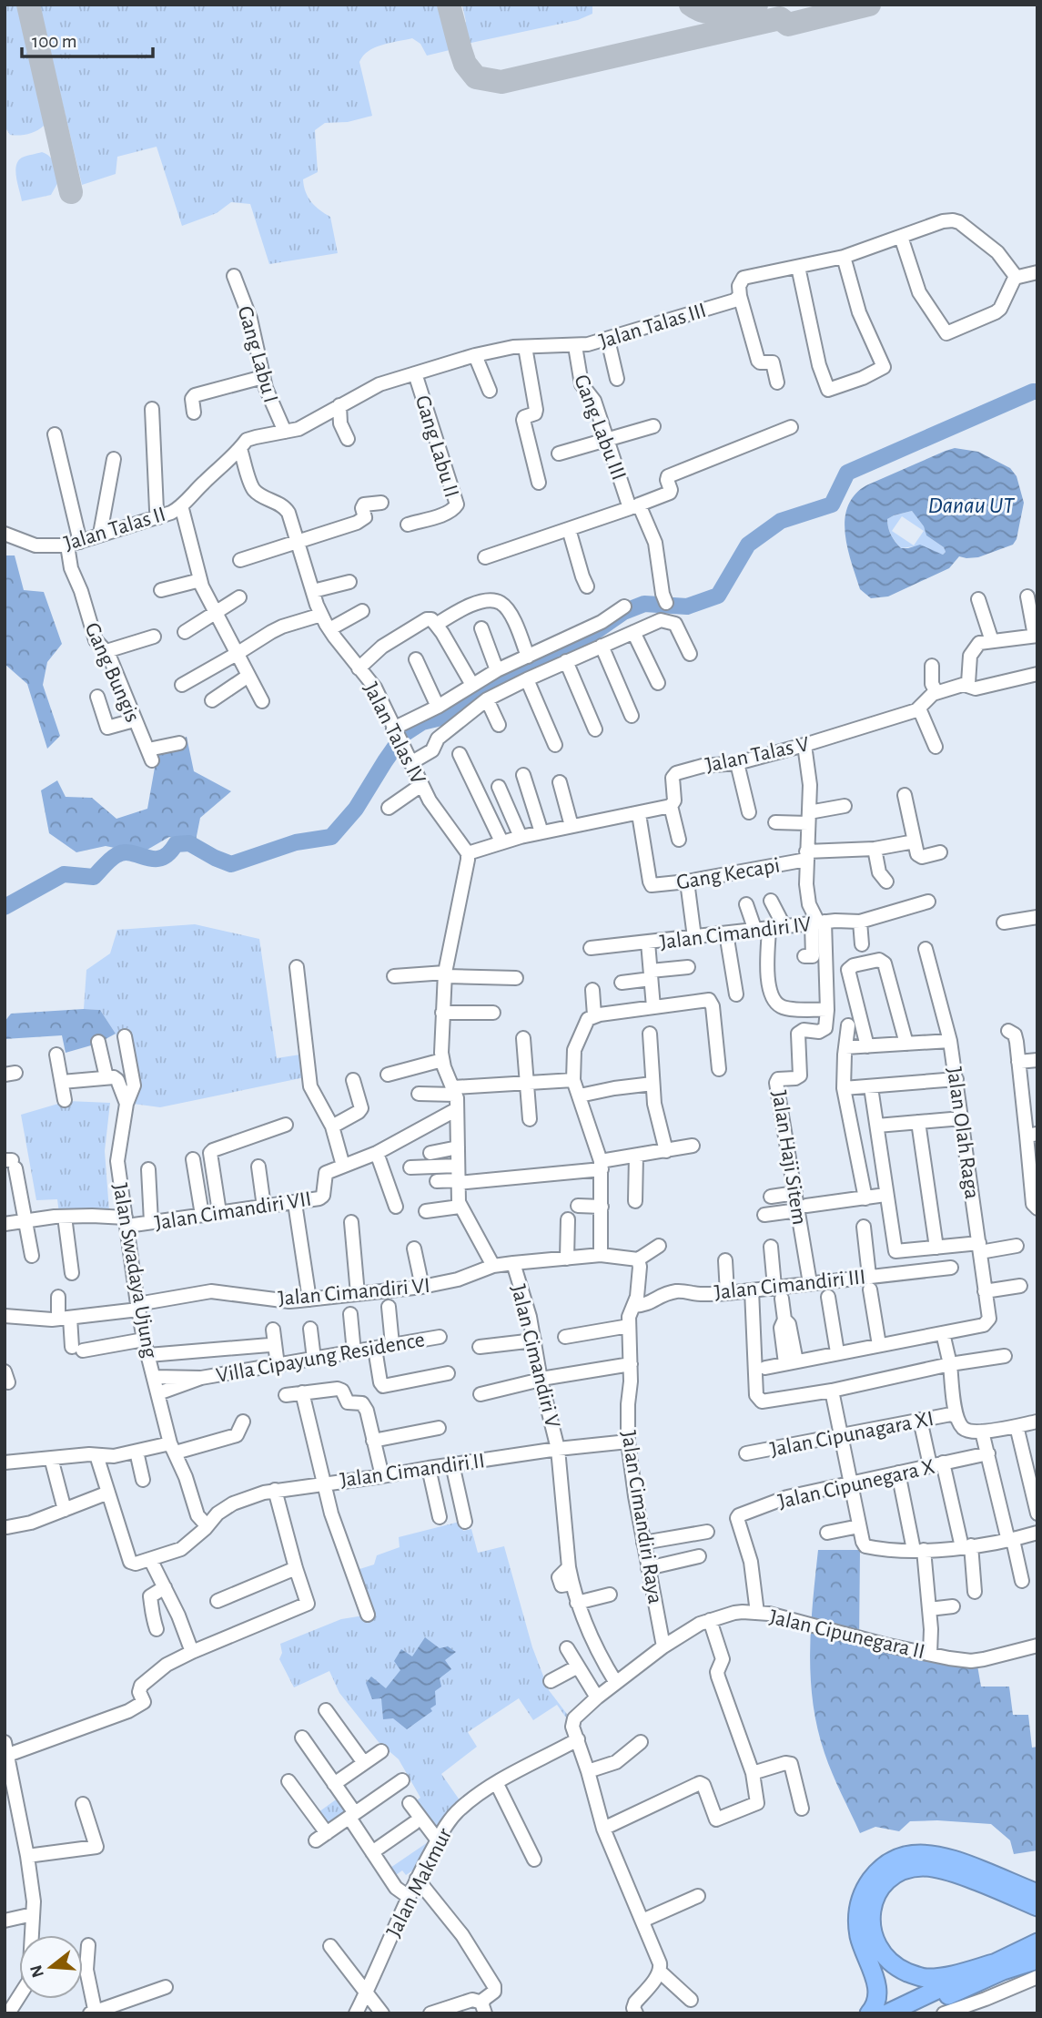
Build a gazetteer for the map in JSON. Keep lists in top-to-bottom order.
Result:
{
  "streets": {
    "street": [
      "Jalan Talas III",
      "Gang Labu I",
      "Gang Labu III",
      "Gang Labu II",
      "Jalan Talas II",
      "Gang Bungis",
      "Jalan Talas IV",
      "Jalan Talas V",
      "Gang Kecapi",
      "Jalan Cimandiri IV",
      "Jalan Olah Raga",
      "Jalan Haji Sitem",
      "Jalan Cimandiri VII",
      "Jalan Swadaya Ujung",
      "Jalan Cimandiri III",
      "Jalan Cimandiri VI",
      "Jalan Cimandiri V",
      "Villa Cipayung Residence",
      "Jalan Cipunagara XI",
      "Jalan Cimandiri II",
      "Jalan Cipunegara X",
      "Jalan Cimandiri Raya",
      "Jalan Cipunegara II",
      "Jalan Makmur"
    ]
  },
  "crossings": [
    ["Jalan Talas III", "Gang Labu I"],
    ["Jalan Talas III", "Gang Labu III"],
    ["Jalan Talas III", "Gang Labu II"],
    ["Jalan Talas III", "Jalan Talas II"],
    ["Jalan Talas III", "Jalan Talas IV"],
    ["Jalan Talas II", "Gang Bungis"],
    ["Jalan Talas II", "Jalan Talas IV"],
    ["Jalan Haji Sitem", "Jalan Cimandiri III"],
    ["Jalan Cimandiri VII", "Jalan Swadaya Ujung"],
    ["Jalan Swadaya Ujung", "Jalan Cimandiri VI"],
    ["Jalan Swadaya Ujung", "Villa Cipayung Residence"],
    ["Jalan Swadaya Ujung", "Jalan Cimandiri II"],
    ["Jalan Cimandiri III", "Jalan Cimandiri Raya"],
    ["Jalan Cimandiri V", "Jalan Cimandiri II"],
    ["Jalan Cimandiri II", "Jalan Cimandiri Raya"],
    ["Jalan Cipunegara X", "Jalan Cipunegara II"],
    ["Jalan Cimandiri Raya", "Jalan Cipunegara II"]
  ],
  "water": ["Danau UT"],
  "scale_bar": "100 m",
  "north": "left"
}
